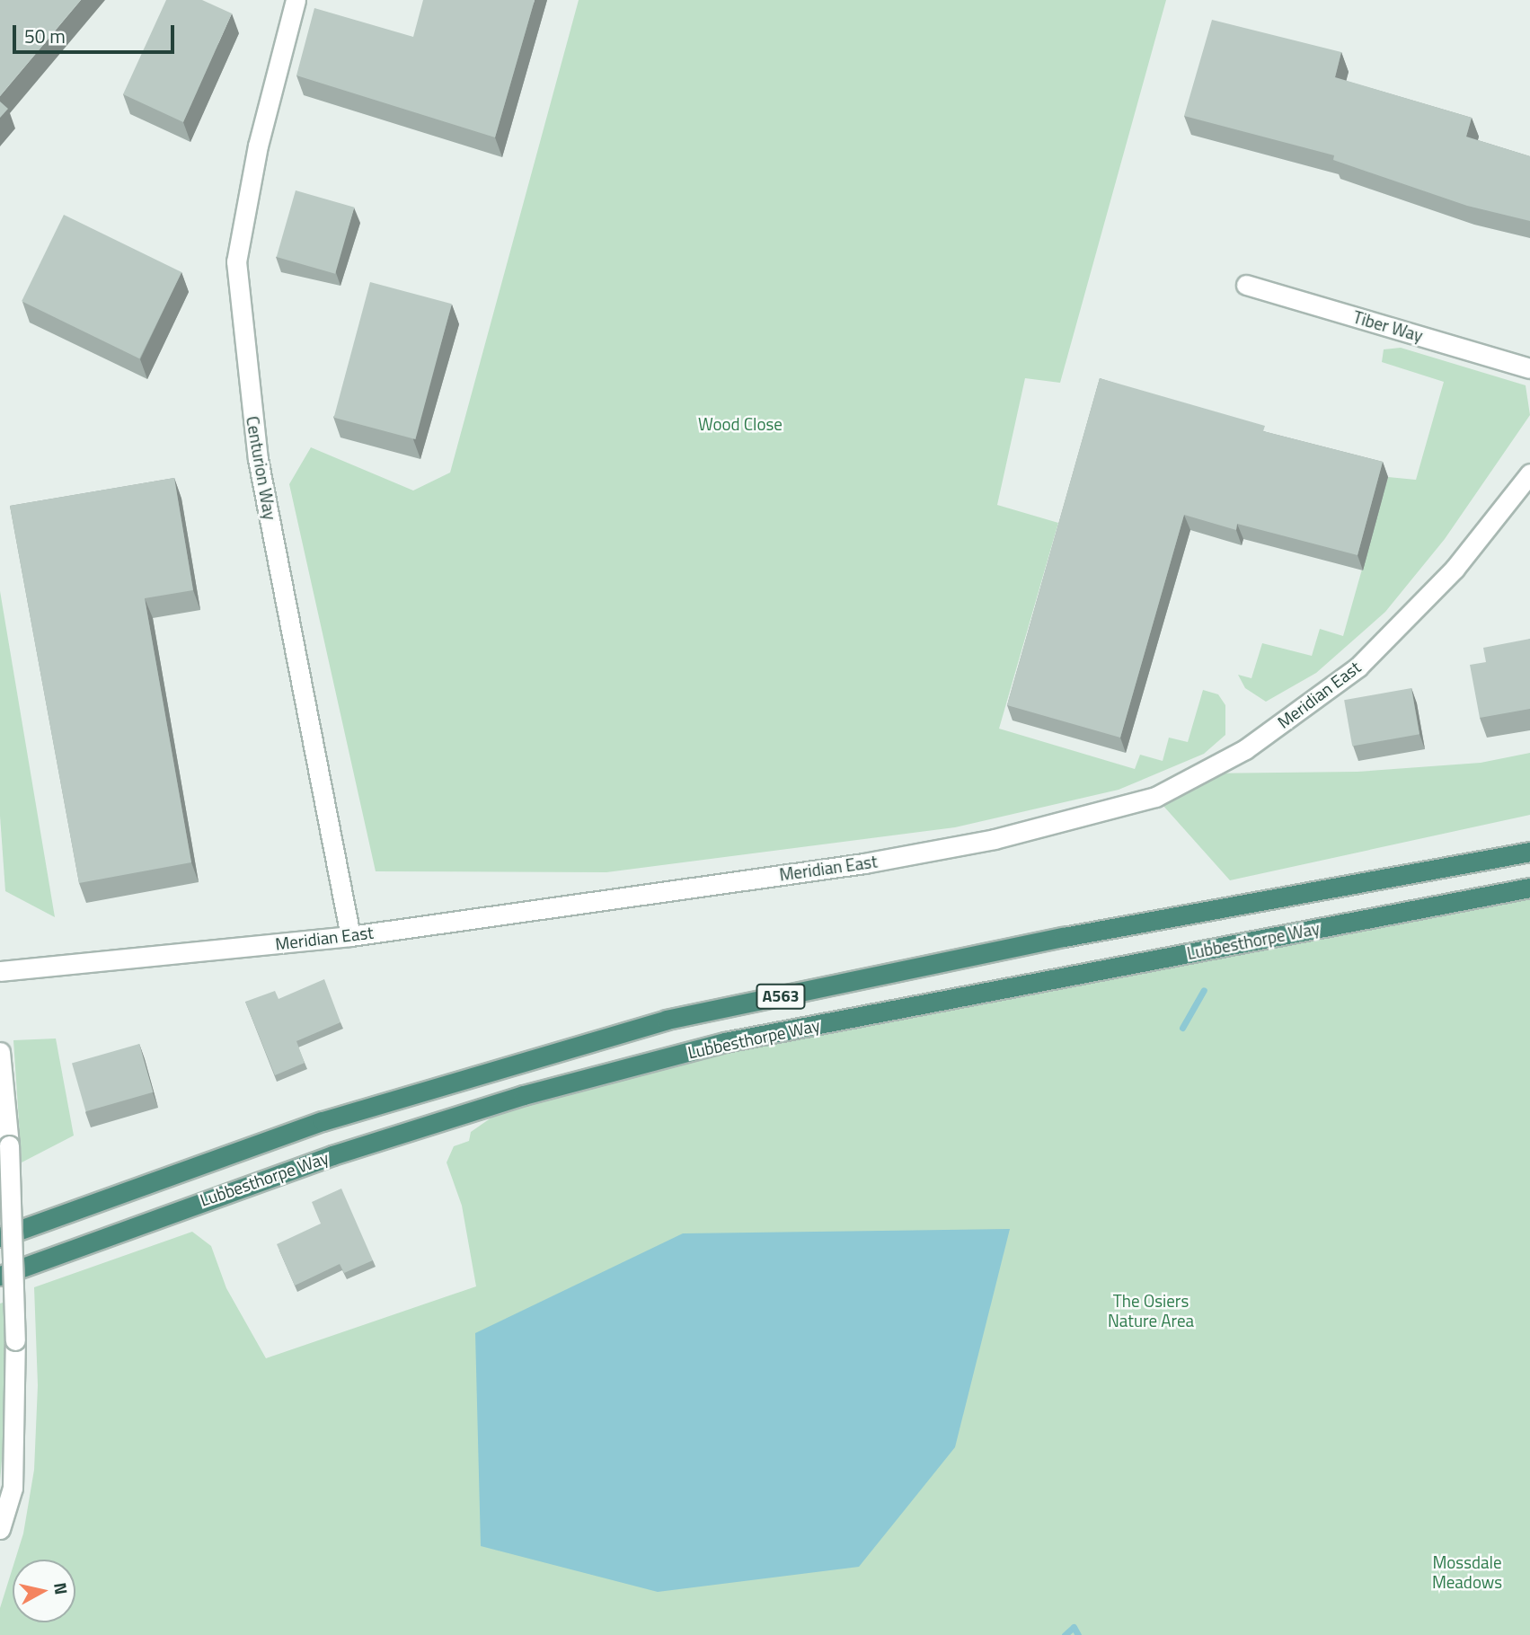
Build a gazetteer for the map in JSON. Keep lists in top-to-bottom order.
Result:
{
  "streets": {
    "highway": ["Lubbesthorpe Way", "A563"],
    "street": ["Tiber Way", "Centurion Way", "Meridian East"]
  },
  "crossings": [
    ["Centurion Way", "Meridian East"]
  ],
  "parks": ["Wood Close", "The Osiers Nature Area", "Mossdale Meadows"],
  "scale_bar": "50 m",
  "north": "right"
}
